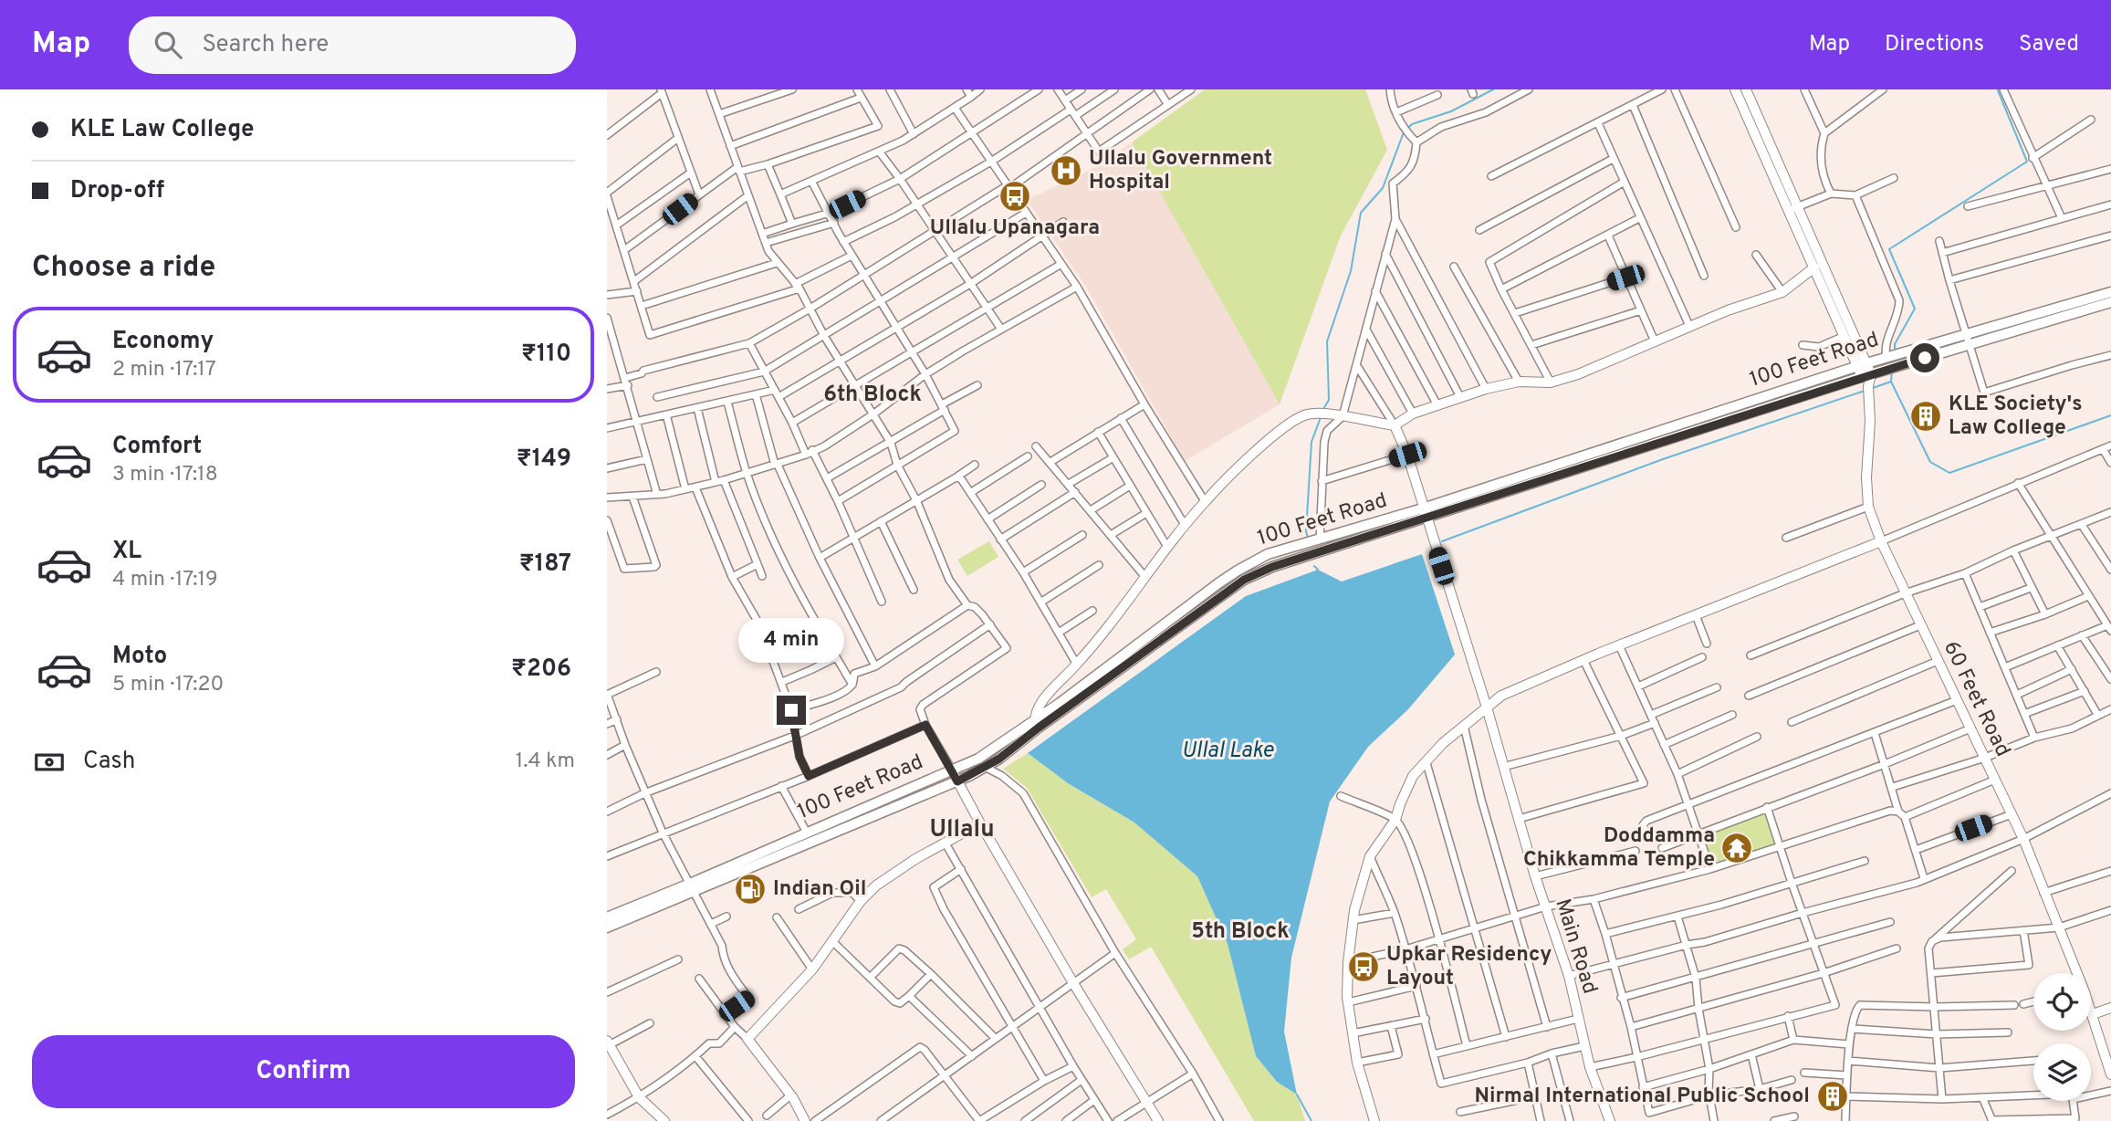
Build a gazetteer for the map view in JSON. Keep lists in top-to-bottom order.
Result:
{
  "streets": {
    "main road": ["100 Feet Road"],
    "street": ["60 Feet Road", "Main Road"]
  },
  "crossings": [
    ["100 Feet Road", "60 Feet Road"],
    ["100 Feet Road", "Main Road"]
  ],
  "districts": ["6th Block", "Ullalu", "5th Block"],
  "water": ["Ullal Lake"],
  "places": {
    "hospital": ["Ullalu Government Hospital"],
    "bus stop": ["Ullalu Upanagara", "Upkar Residency Layout"],
    "building": ["KLE Society's Law College", "Nirmal International Public School"],
    "temple": ["Doddamma Chikkamma Temple"],
    "fuel station": ["Indian Oil"]
  },
  "page": {
    "header": "Map",
    "search": "Search here",
    "nav": ["Map", "Directions", "Saved"],
    "banner": ["KLE Law College", "Drop-off"],
    "heading": "Choose a ride",
    "list": [
      {
        "name": "Economy",
        "note": "2 min · 17:17",
        "value": "₹110"
      },
      {
        "name": "Comfort",
        "note": "3 min · 17:18",
        "value": "₹149"
      },
      {
        "name": "XL",
        "note": "4 min · 17:19",
        "value": "₹187"
      },
      {
        "name": "Moto",
        "note": "5 min · 17:20",
        "value": "₹206"
      }
    ],
    "bubble": "4 min",
    "pay": ["Cash", "1.4 km"],
    "buttons": "Confirm"
  }
}
